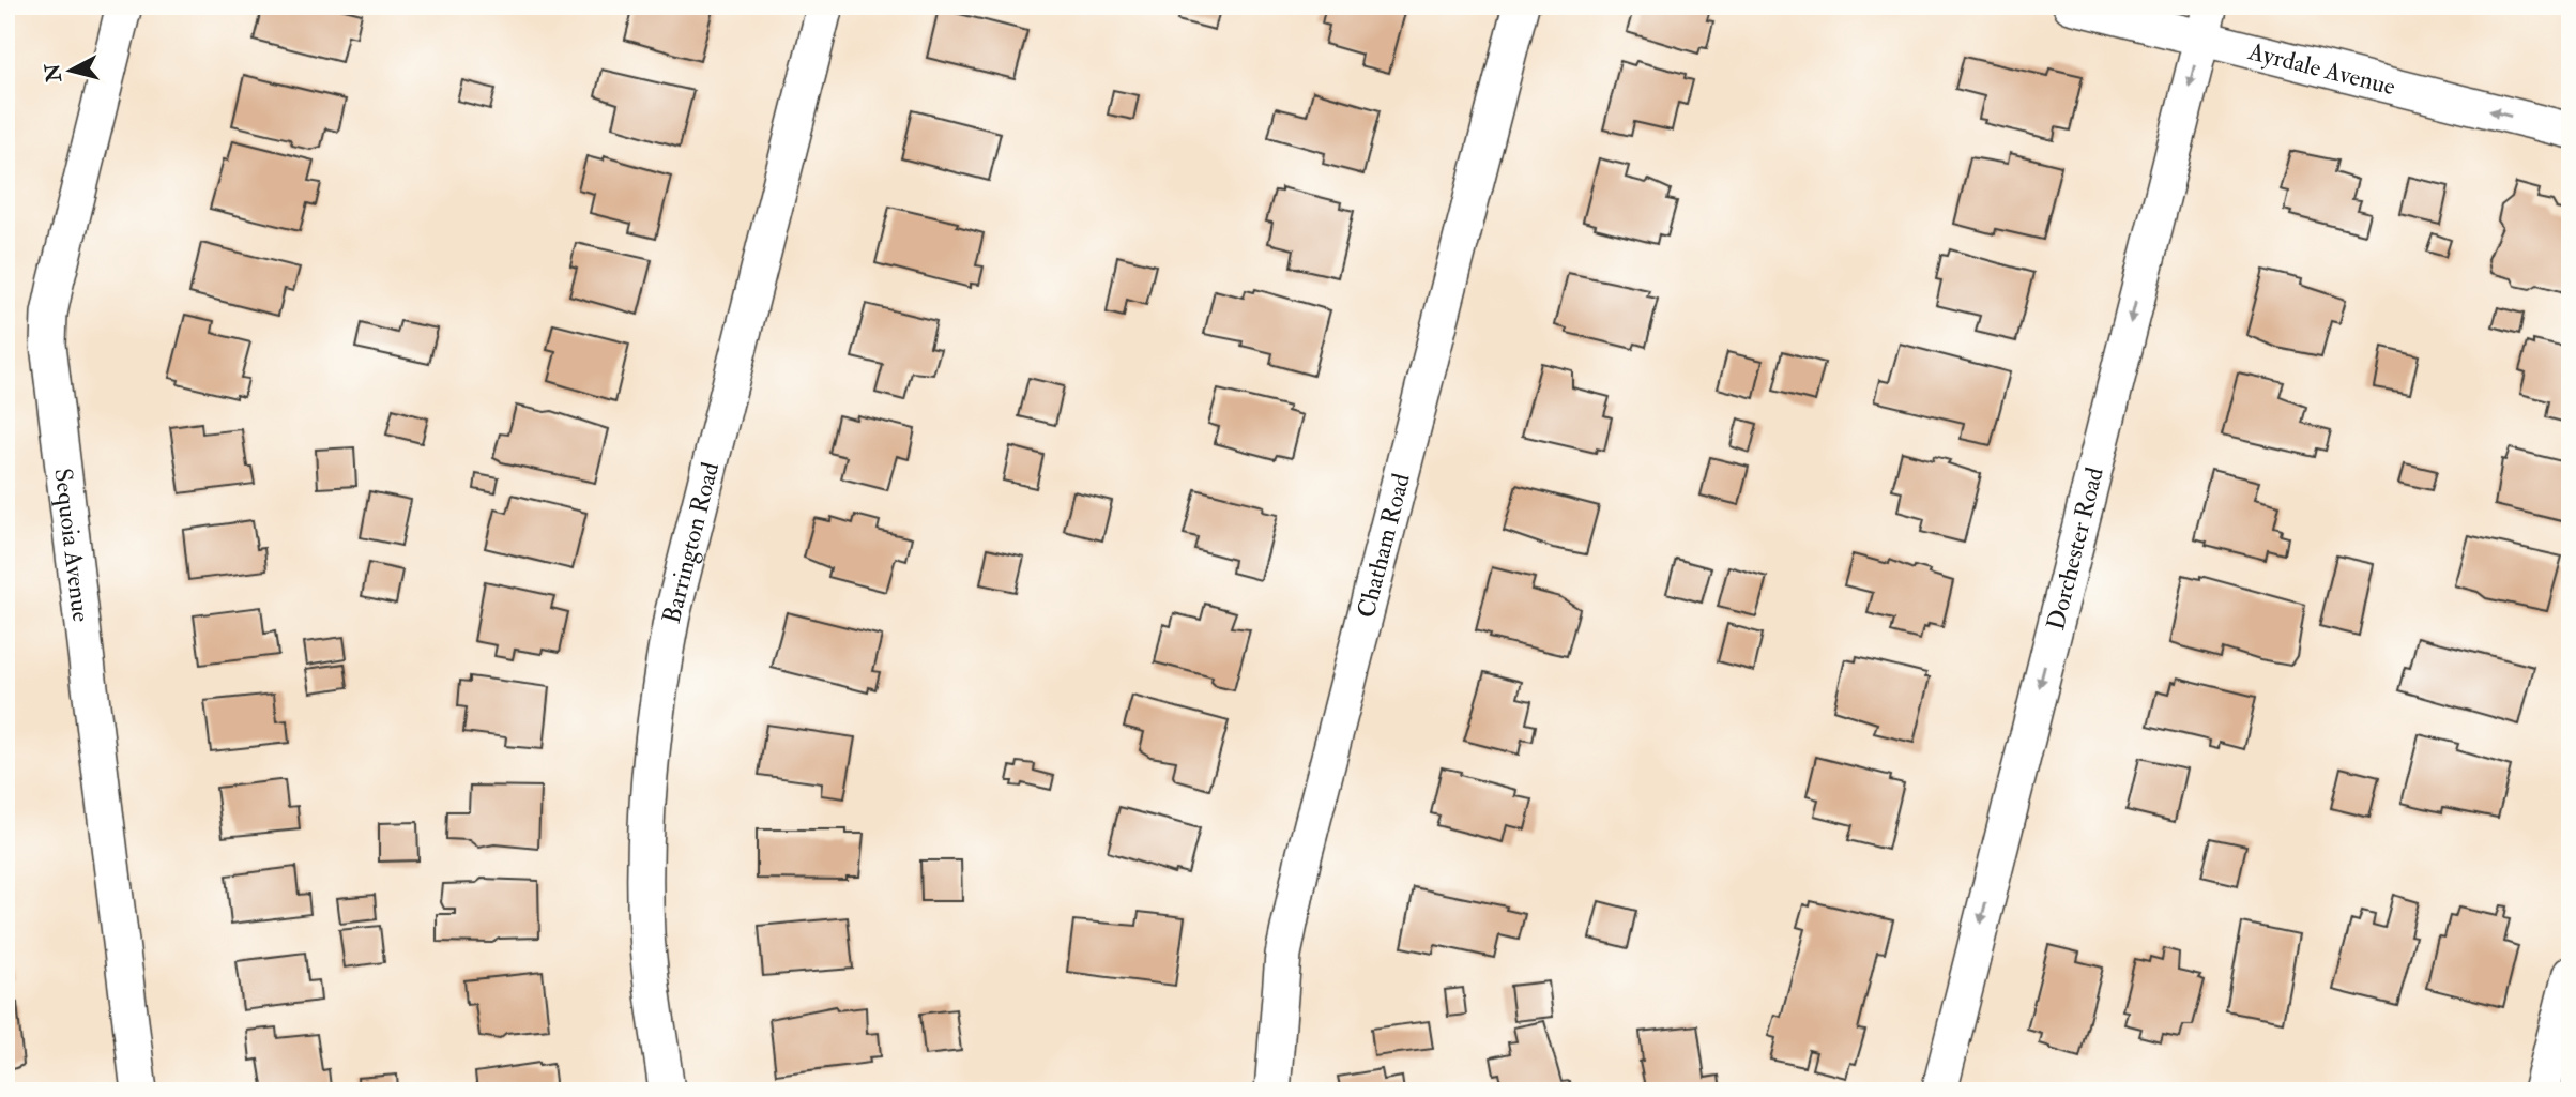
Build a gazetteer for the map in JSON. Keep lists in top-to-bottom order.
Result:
{
  "streets": {
    "street": [
      "Ayrdale Avenue",
      "Barrington Road",
      "Sequoia Avenue",
      "Chatham Road",
      "Dorchester Road"
    ]
  },
  "crossings": [
    ["Ayrdale Avenue", "Dorchester Road"]
  ],
  "one_way": ["Ayrdale Avenue", "Dorchester Road"],
  "north": "left"
}
